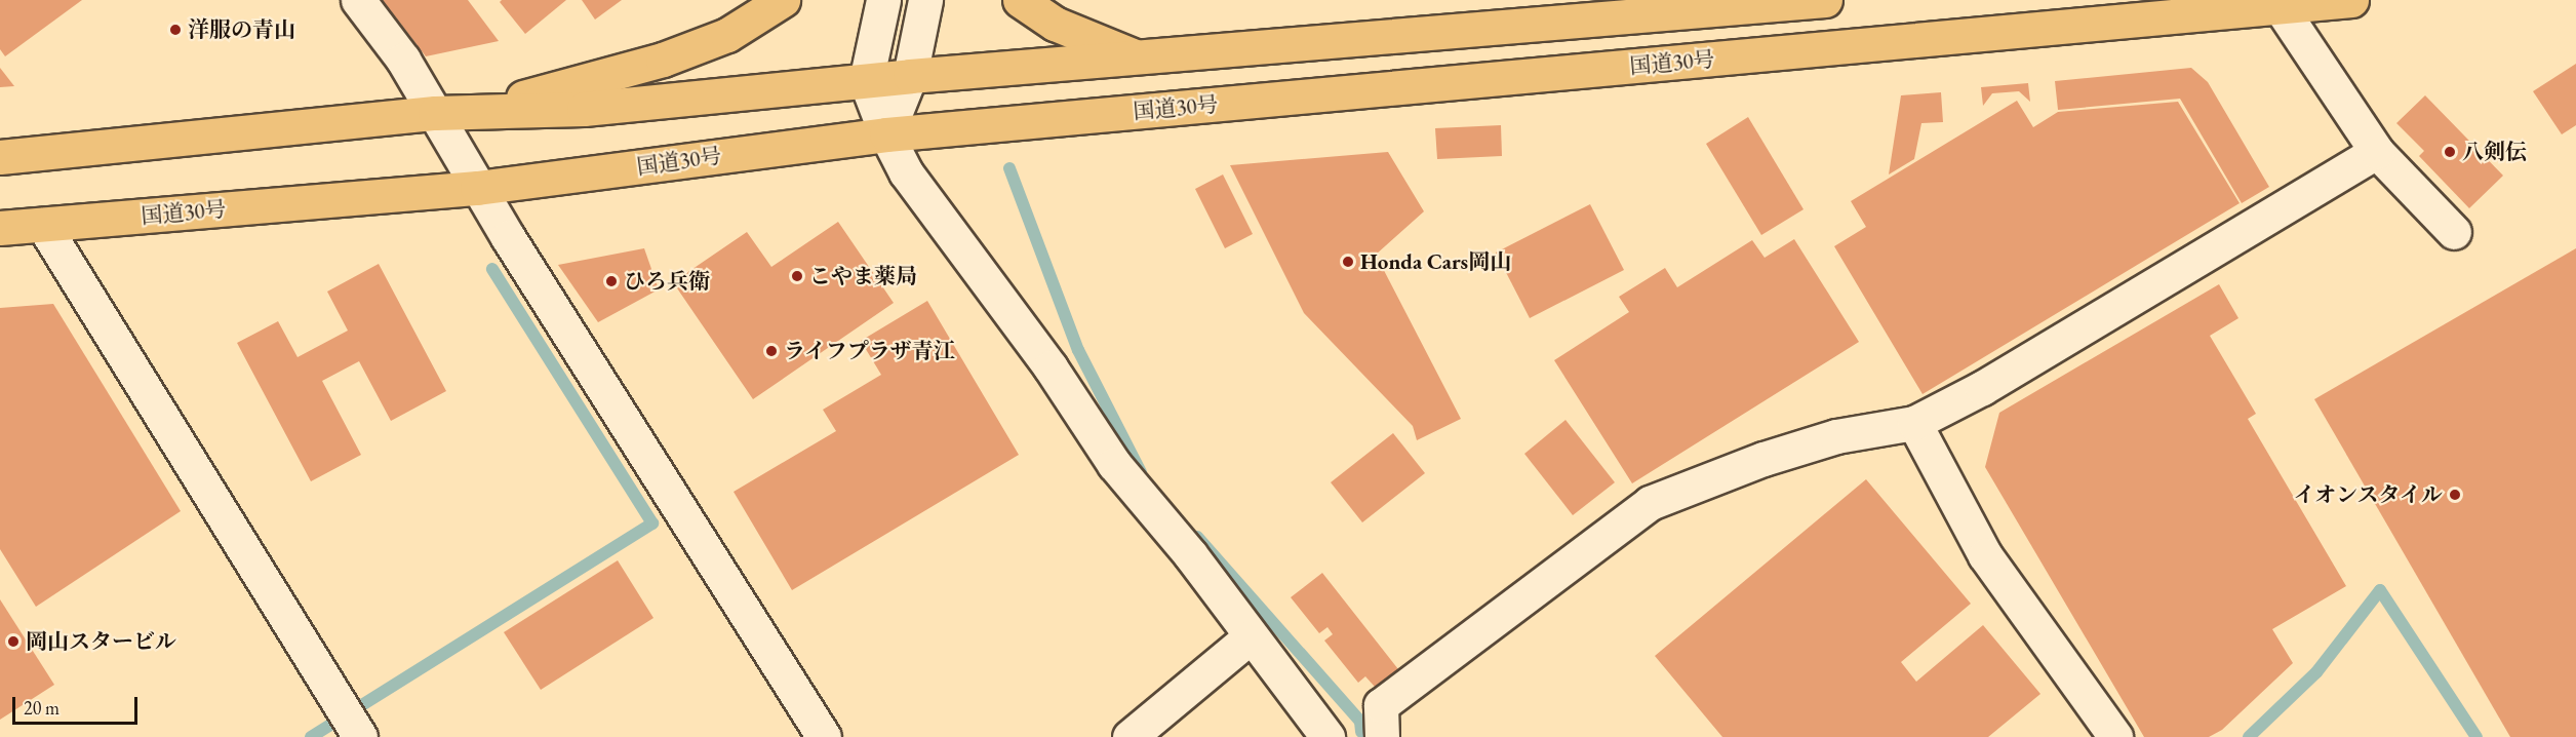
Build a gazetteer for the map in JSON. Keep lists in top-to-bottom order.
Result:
{
  "streets": {
    "highway": ["国道30号"]
  },
  "places": [
    "洋服の青山",
    "八剣伝",
    "Honda Cars岡山",
    "こやま薬局",
    "ひろ兵衛",
    "ライフプラザ青江",
    "イオンスタイル",
    "岡山スタービル"
  ],
  "scale_bar": "20 m"
}
